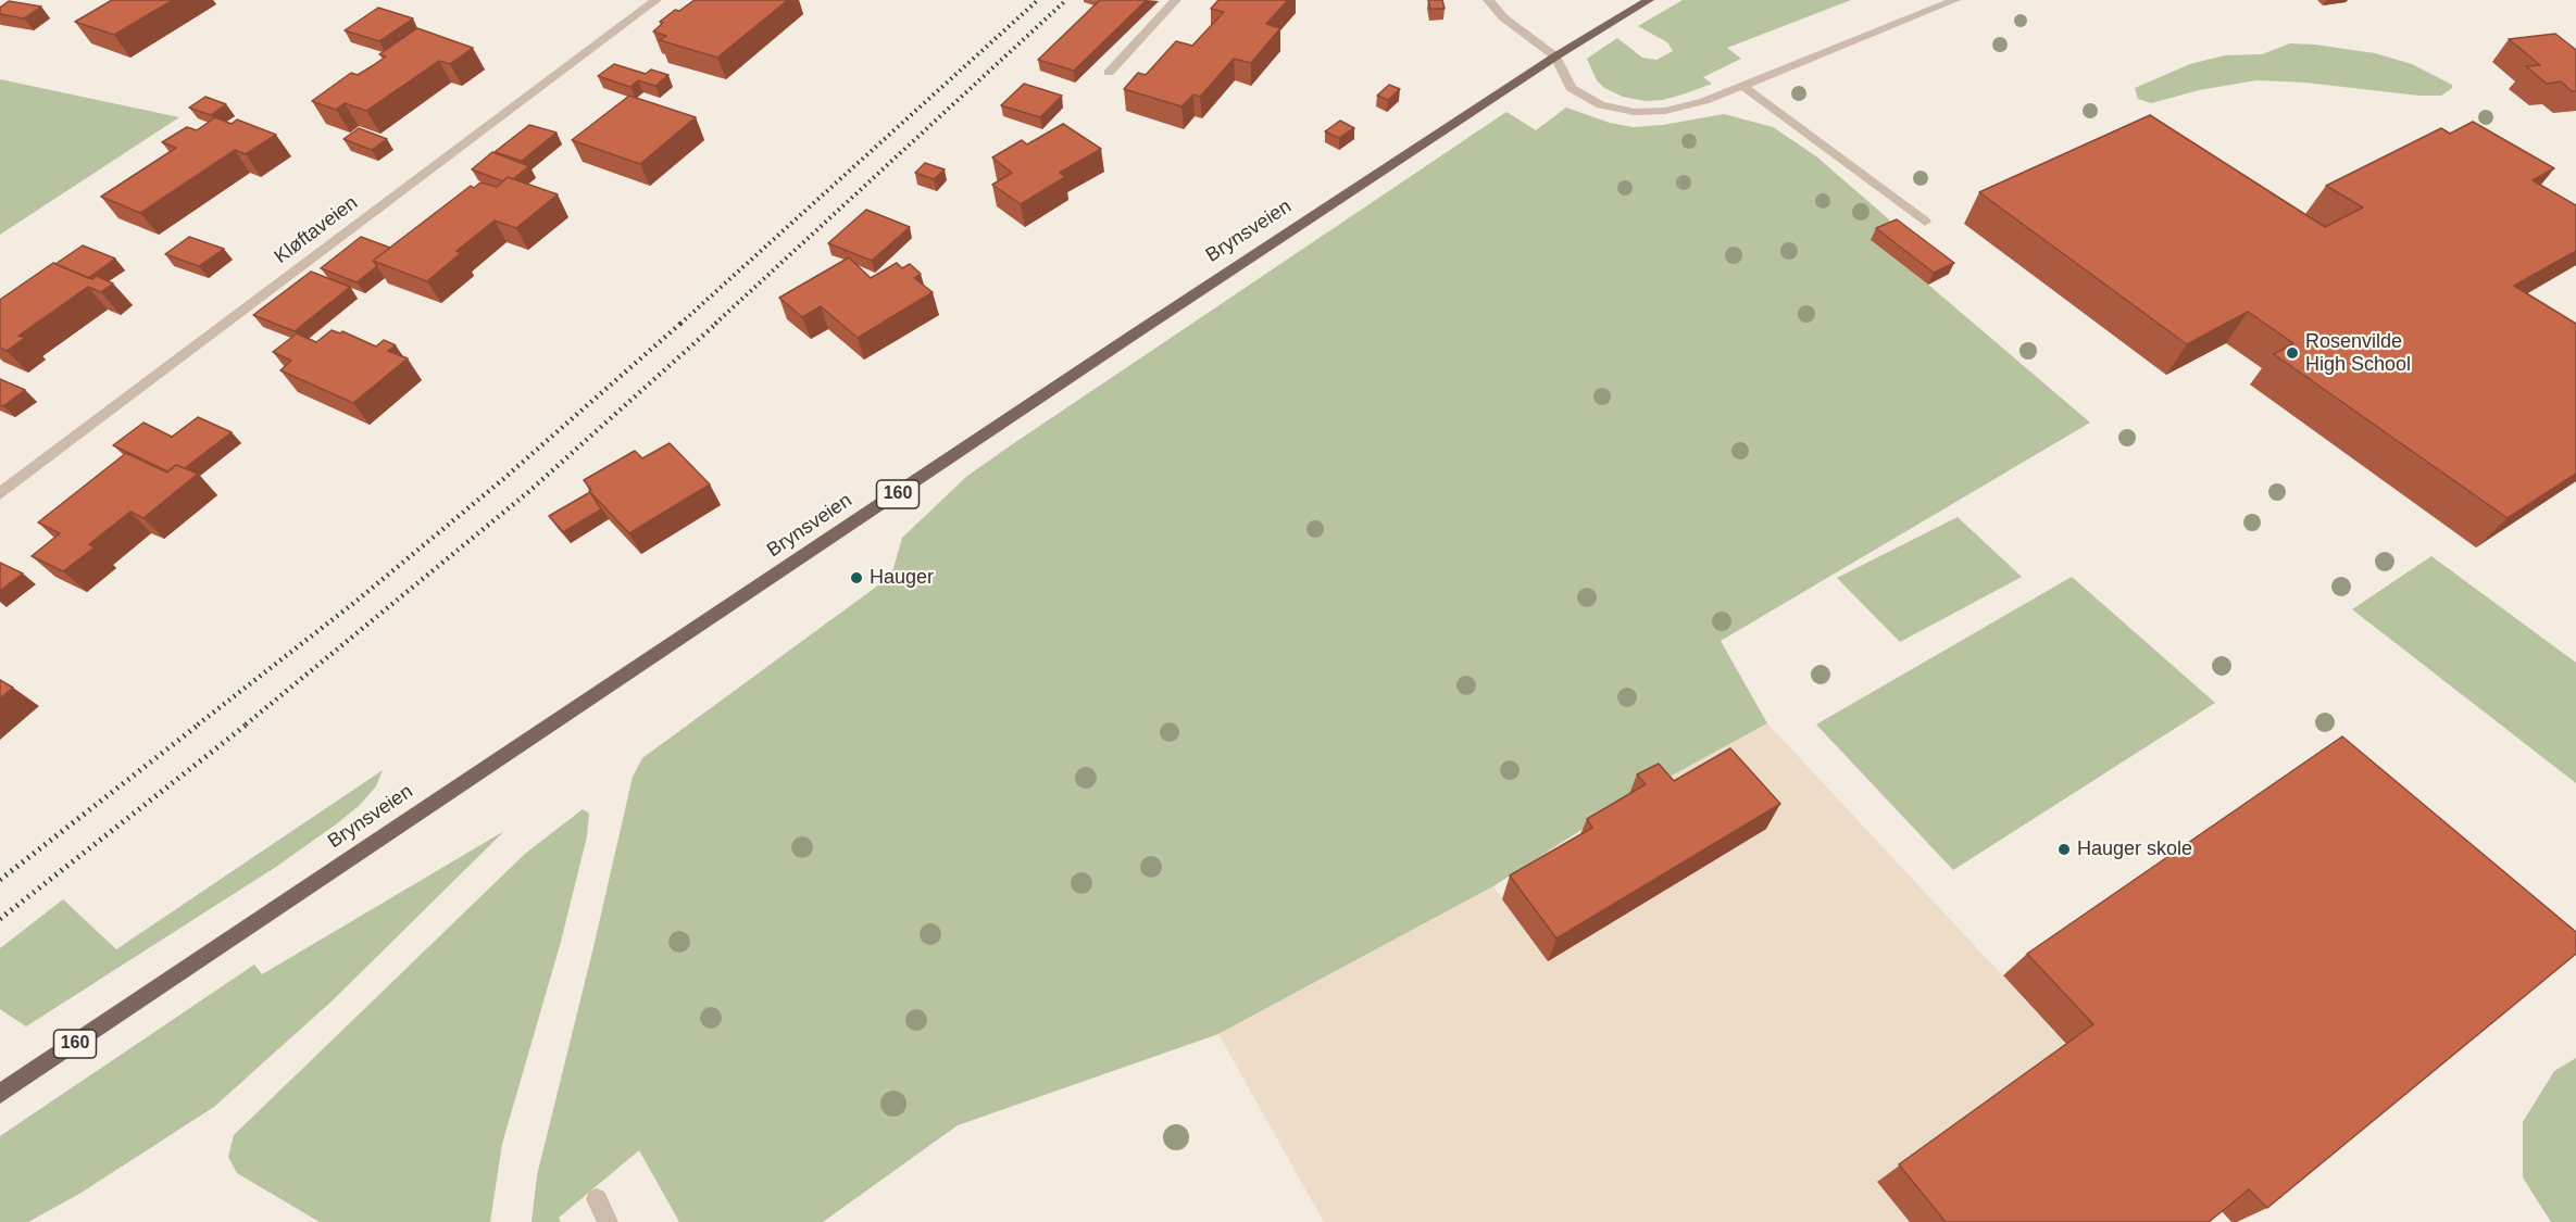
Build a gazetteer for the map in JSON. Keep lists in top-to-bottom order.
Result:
{
  "streets": {
    "main road": ["Brynsveien", "160"],
    "street": ["Kløftaveien"]
  },
  "places": ["Rosenvilde High School", "Hauger", "Hauger skole"]
}
